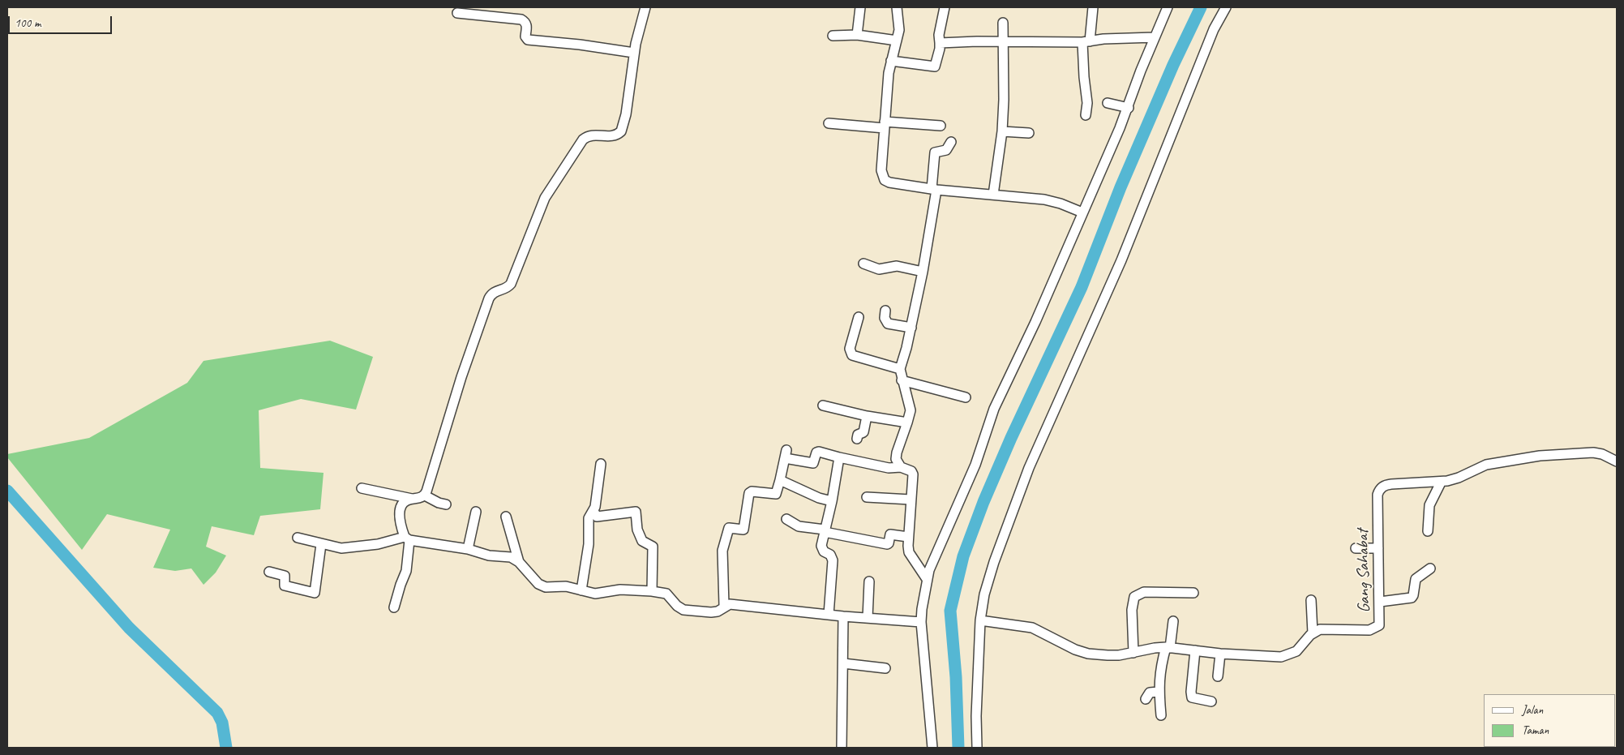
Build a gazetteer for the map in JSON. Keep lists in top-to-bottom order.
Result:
{
  "streets": {
    "street": ["Gang Sahabat"]
  },
  "legend": ["Jalan", "Taman"],
  "scale_bar": "100 m"
}
